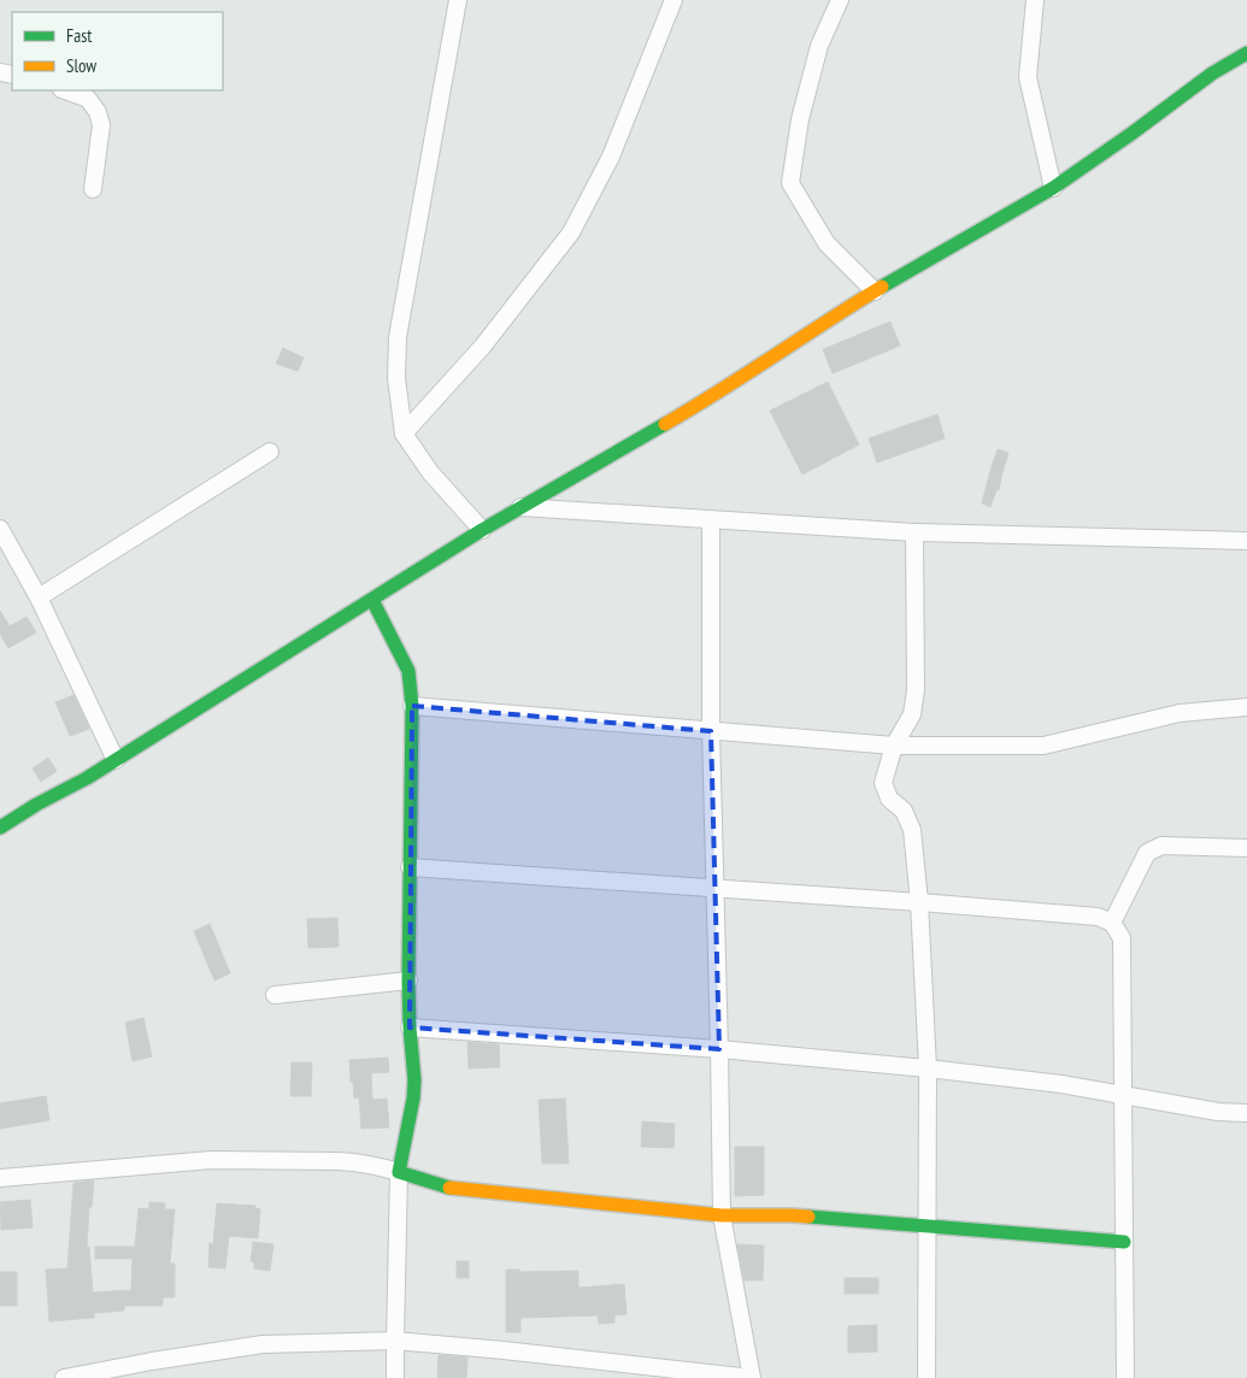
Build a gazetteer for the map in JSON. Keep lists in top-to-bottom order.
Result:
{
  "legend": ["Fast", "Slow"]
}
